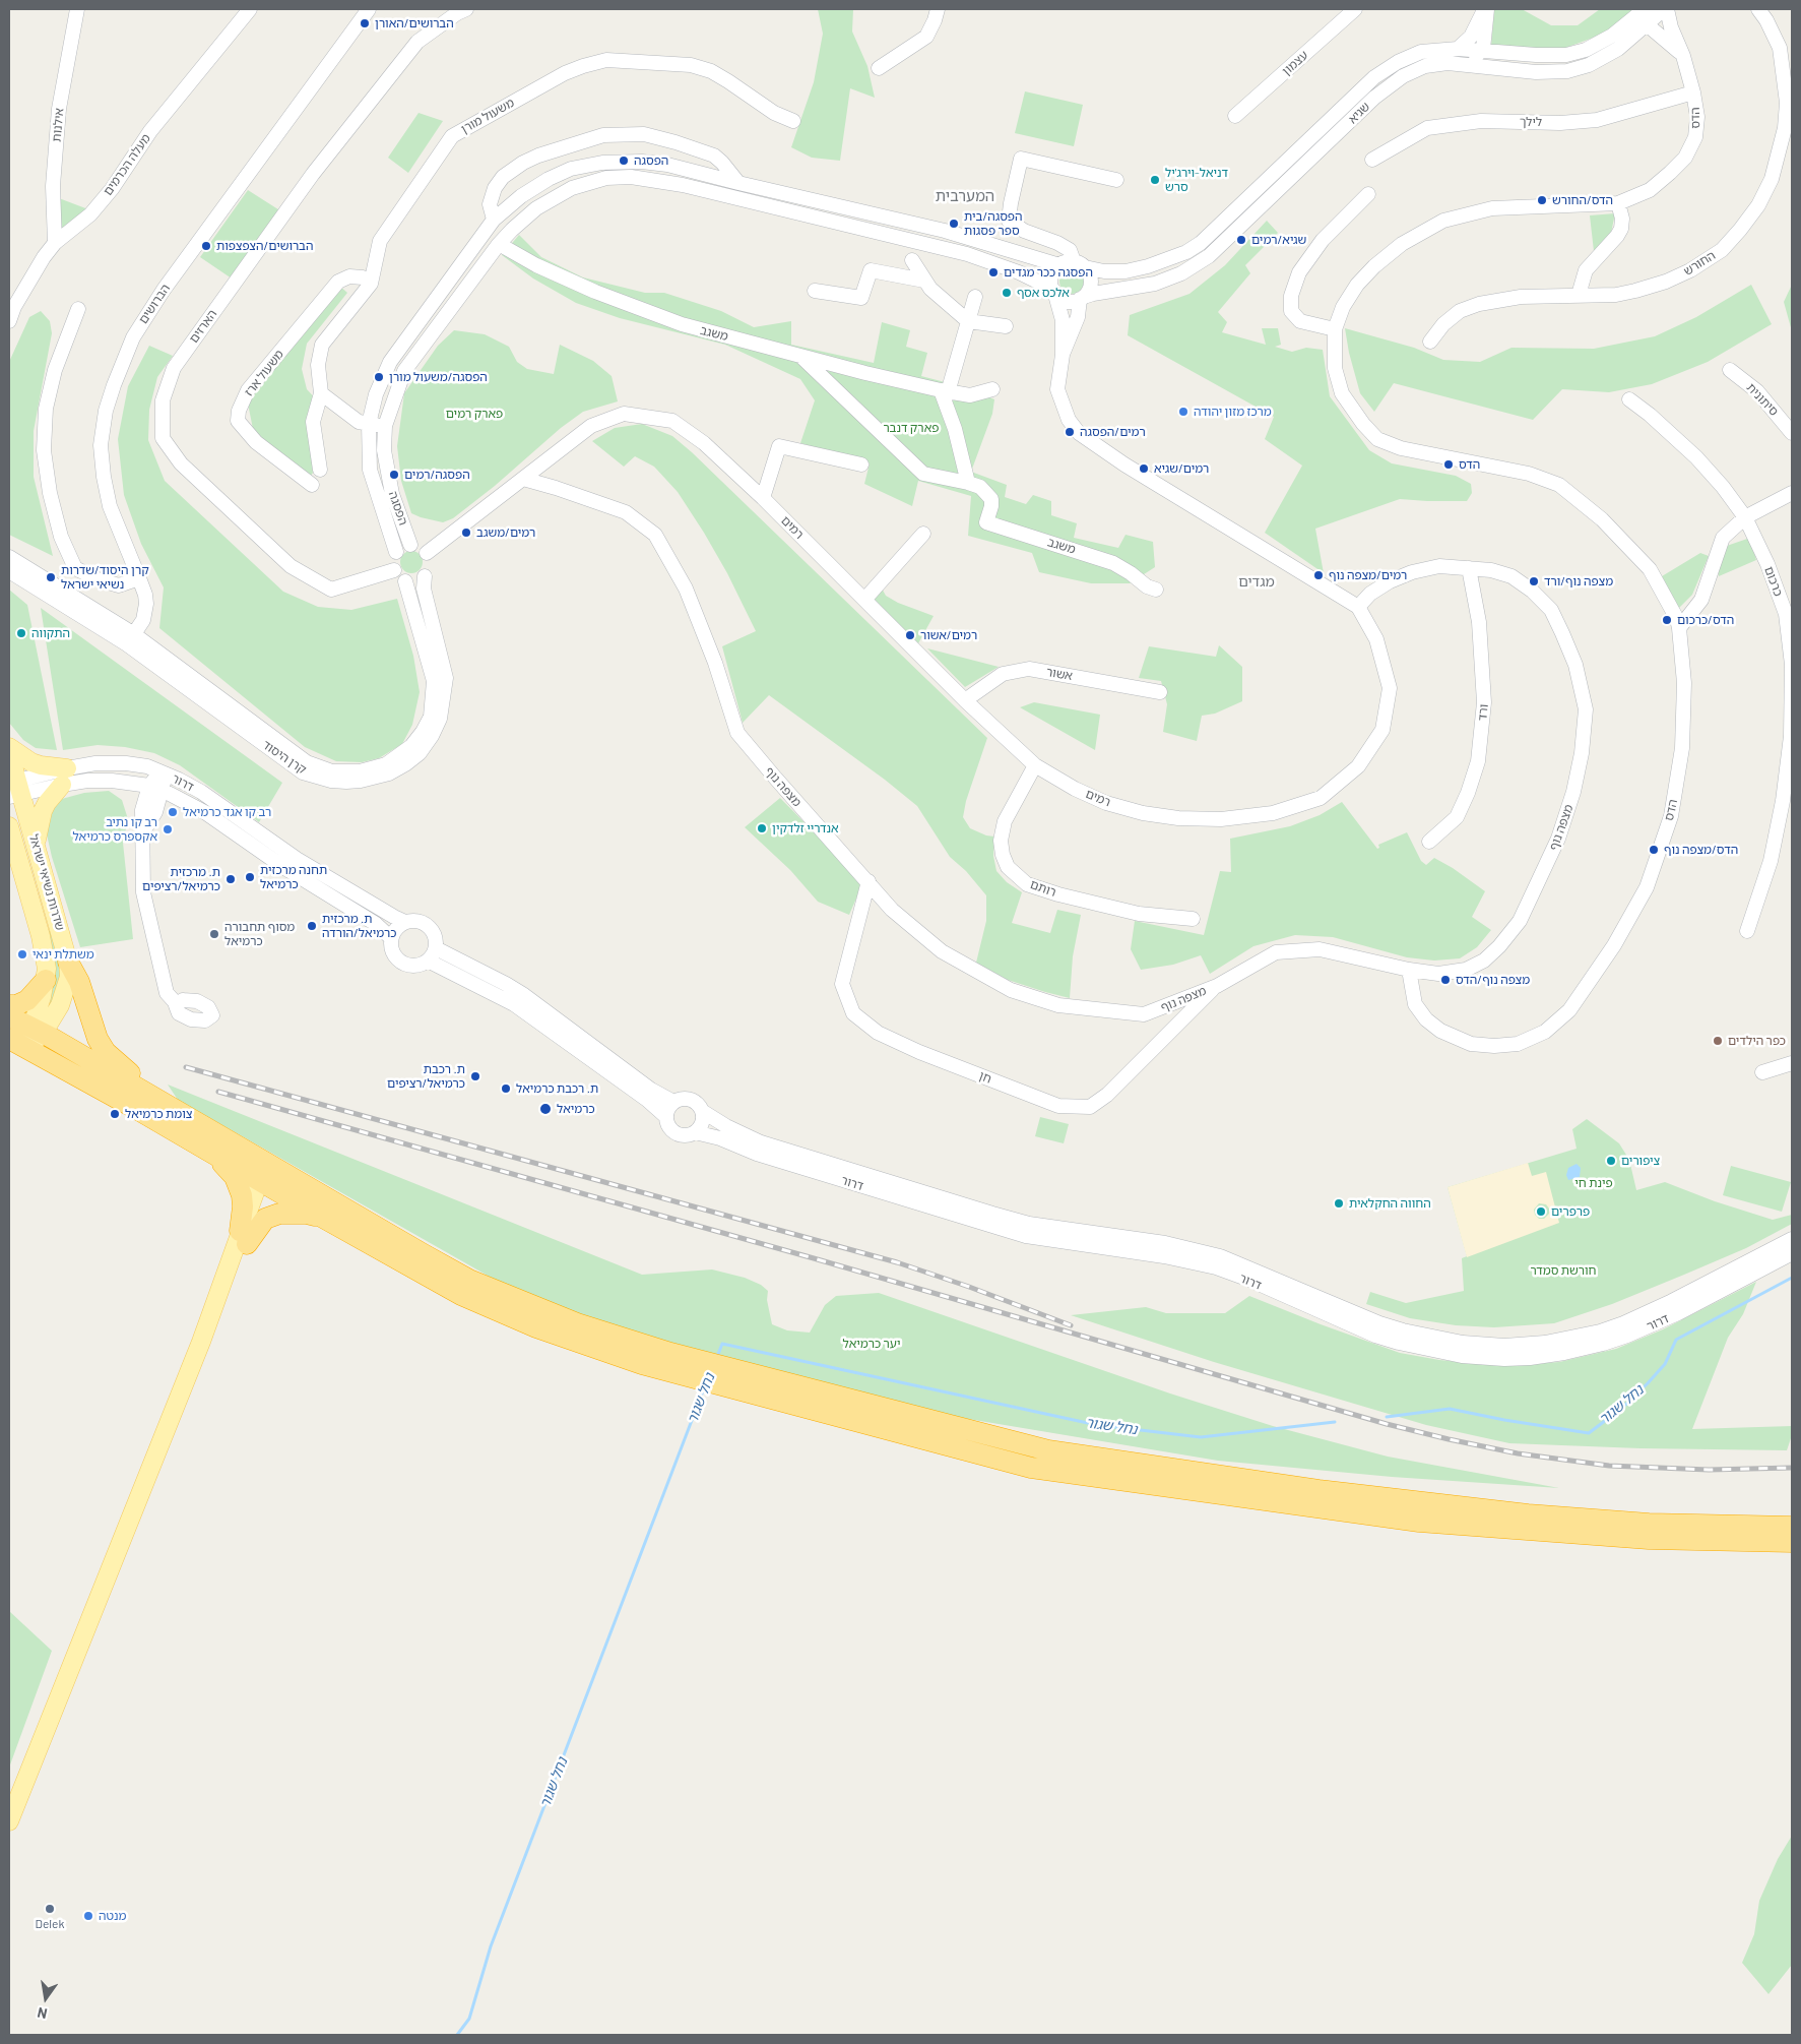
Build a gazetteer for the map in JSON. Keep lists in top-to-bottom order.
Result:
{
  "streets": {
    "main road": ["שדרות נשיאי ישראל"],
    "street": [
      "עצמון",
      "שגיא",
      "משעול מורן",
      "הדס",
      "לילך",
      "אילנות",
      "מעלה הכרמים",
      "החורש",
      "הברושים",
      "הארזים",
      "משגב",
      "משעול ארז",
      "סיתונית",
      "הפסגה",
      "רמים",
      "כרכום",
      "אשור",
      "ורד",
      "קרן היסוד",
      "דרור",
      "מצפה נוף",
      "רותם",
      "חן"
    ]
  },
  "crossings": [
    ["שגיא", "הדס"],
    ["שגיא", "הפסגה"],
    ["שגיא", "רמים"],
    ["משעול מורן", "משעול ארז"],
    ["הדס", "לילך"],
    ["הדס", "מצפה נוף"],
    ["אילנות", "מעלה הכרמים"],
    ["הברושים", "קרן היסוד"],
    ["הארזים", "הפסגה"],
    ["הארזים", "רמים"],
    ["הארזים", "קרן היסוד"],
    ["משגב", "הפסגה"],
    ["הפסגה", "רמים"],
    ["הפסגה", "קרן היסוד"],
    ["רמים", "אשור"],
    ["רמים", "קרן היסוד"],
    ["רמים", "מצפה נוף"],
    ["רמים", "רותם"],
    ["ורד", "מצפה נוף"],
    ["דרור", "שדרות נשיאי ישראל"],
    ["מצפה נוף", "חן"]
  ],
  "districts": ["המערבית", "מגדים"],
  "water": ["נחל שגור"],
  "parks": [
    "פארק רמים",
    "פארק דנבר",
    "פינת חי",
    "חורשת סמדר",
    "יער כרמיאל"
  ],
  "places": [
    "הברושים/האורן",
    "הפסגה",
    "דניאל-וירג'יל סרש",
    "הדס/החורש",
    "הפסגה/בית ספר פסגות",
    "שגיא/רמים",
    "הברושים/הצפצפות",
    "הפסגה ככר מגדים",
    "אלכס אסף",
    "הפסגה/משעול מורן",
    "מרכז מזון יהודה",
    "רמים/הפסגה",
    "הדס",
    "רמים/שגיא",
    "הפסגה/רמים",
    "רמים/משגב",
    "רמים/מצפה נוף",
    "קרן היסוד/שדרות נשיאי ישראל",
    "מצפה נוף/ורד",
    "הדס/כרכום",
    "התקווה",
    "רמים/אשור",
    "רב קו אגד כרמיאל",
    "אנדריי זלדקין",
    "רב קו נתיב אקספרס כרמיאל",
    "הדס/מצפה נוף",
    "תחנה מרכזית כרמיאל",
    "ת. מרכזית כרמיאל/רציפים",
    "ת. מרכזית כרמיאל/הורדה",
    "מסוף תחבורה כרמיאל",
    "משתלת ינאי",
    "מצפה נוף/הדס",
    "כפר הילדים",
    "ת. רכבת כרמיאל/רציפים",
    "ת. רכבת כרמיאל",
    "כרמיאל",
    "צומת כרמיאל",
    "ציפורים",
    "החווה החקלאית",
    "פרפרים",
    "Delek",
    "מנטה"
  ],
  "north": "bottom"
}
